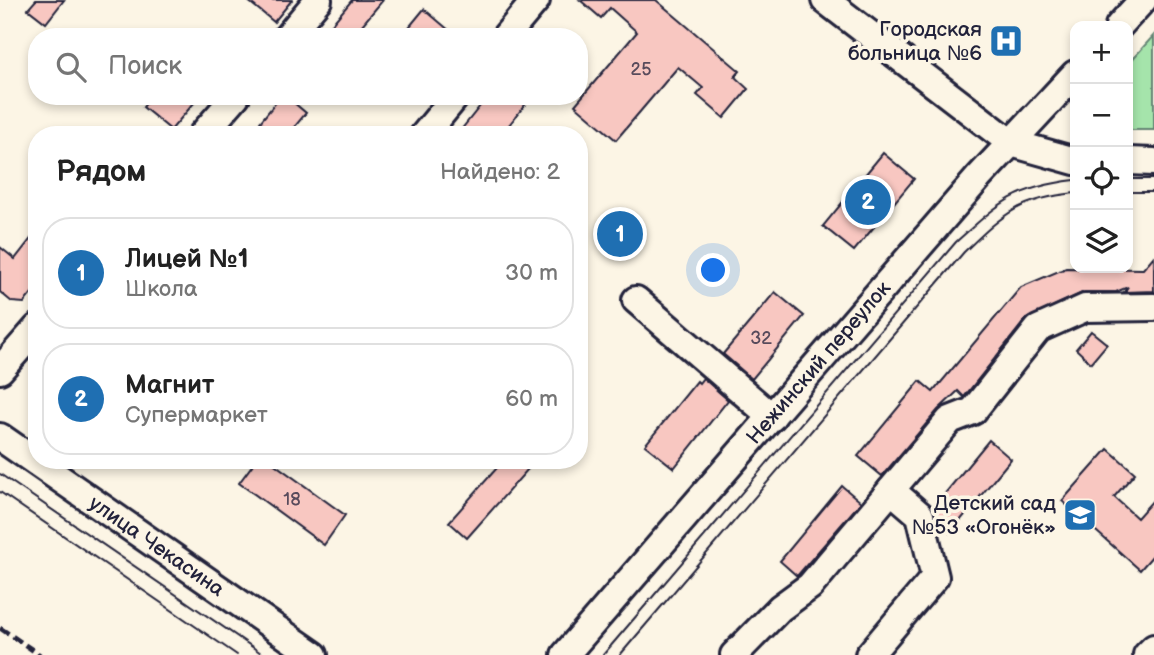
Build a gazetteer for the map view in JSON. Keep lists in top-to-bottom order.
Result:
{
  "streets": {
    "street": ["Нежинский переулок", "улица Чекасина"]
  },
  "places": {
    "hospital": ["Городская больница №6"],
    "school or university": ["Детский сад №53 «Огонёк»"]
  },
  "house_numbers": ["25", "32", "18"],
  "page": {
    "map_buttons": ["+", "−"],
    "search": "Поиск",
    "heading": ["Рядом", "Найдено: 2"],
    "pins": ["2", "1"],
    "list": [
      {
        "mark": "1",
        "name": "Лицей №1",
        "note": "Школа",
        "value": "30 m"
      },
      {
        "mark": "2",
        "name": "Магнит",
        "note": "Супермаркет",
        "value": "60 m"
      }
    ]
  }
}
